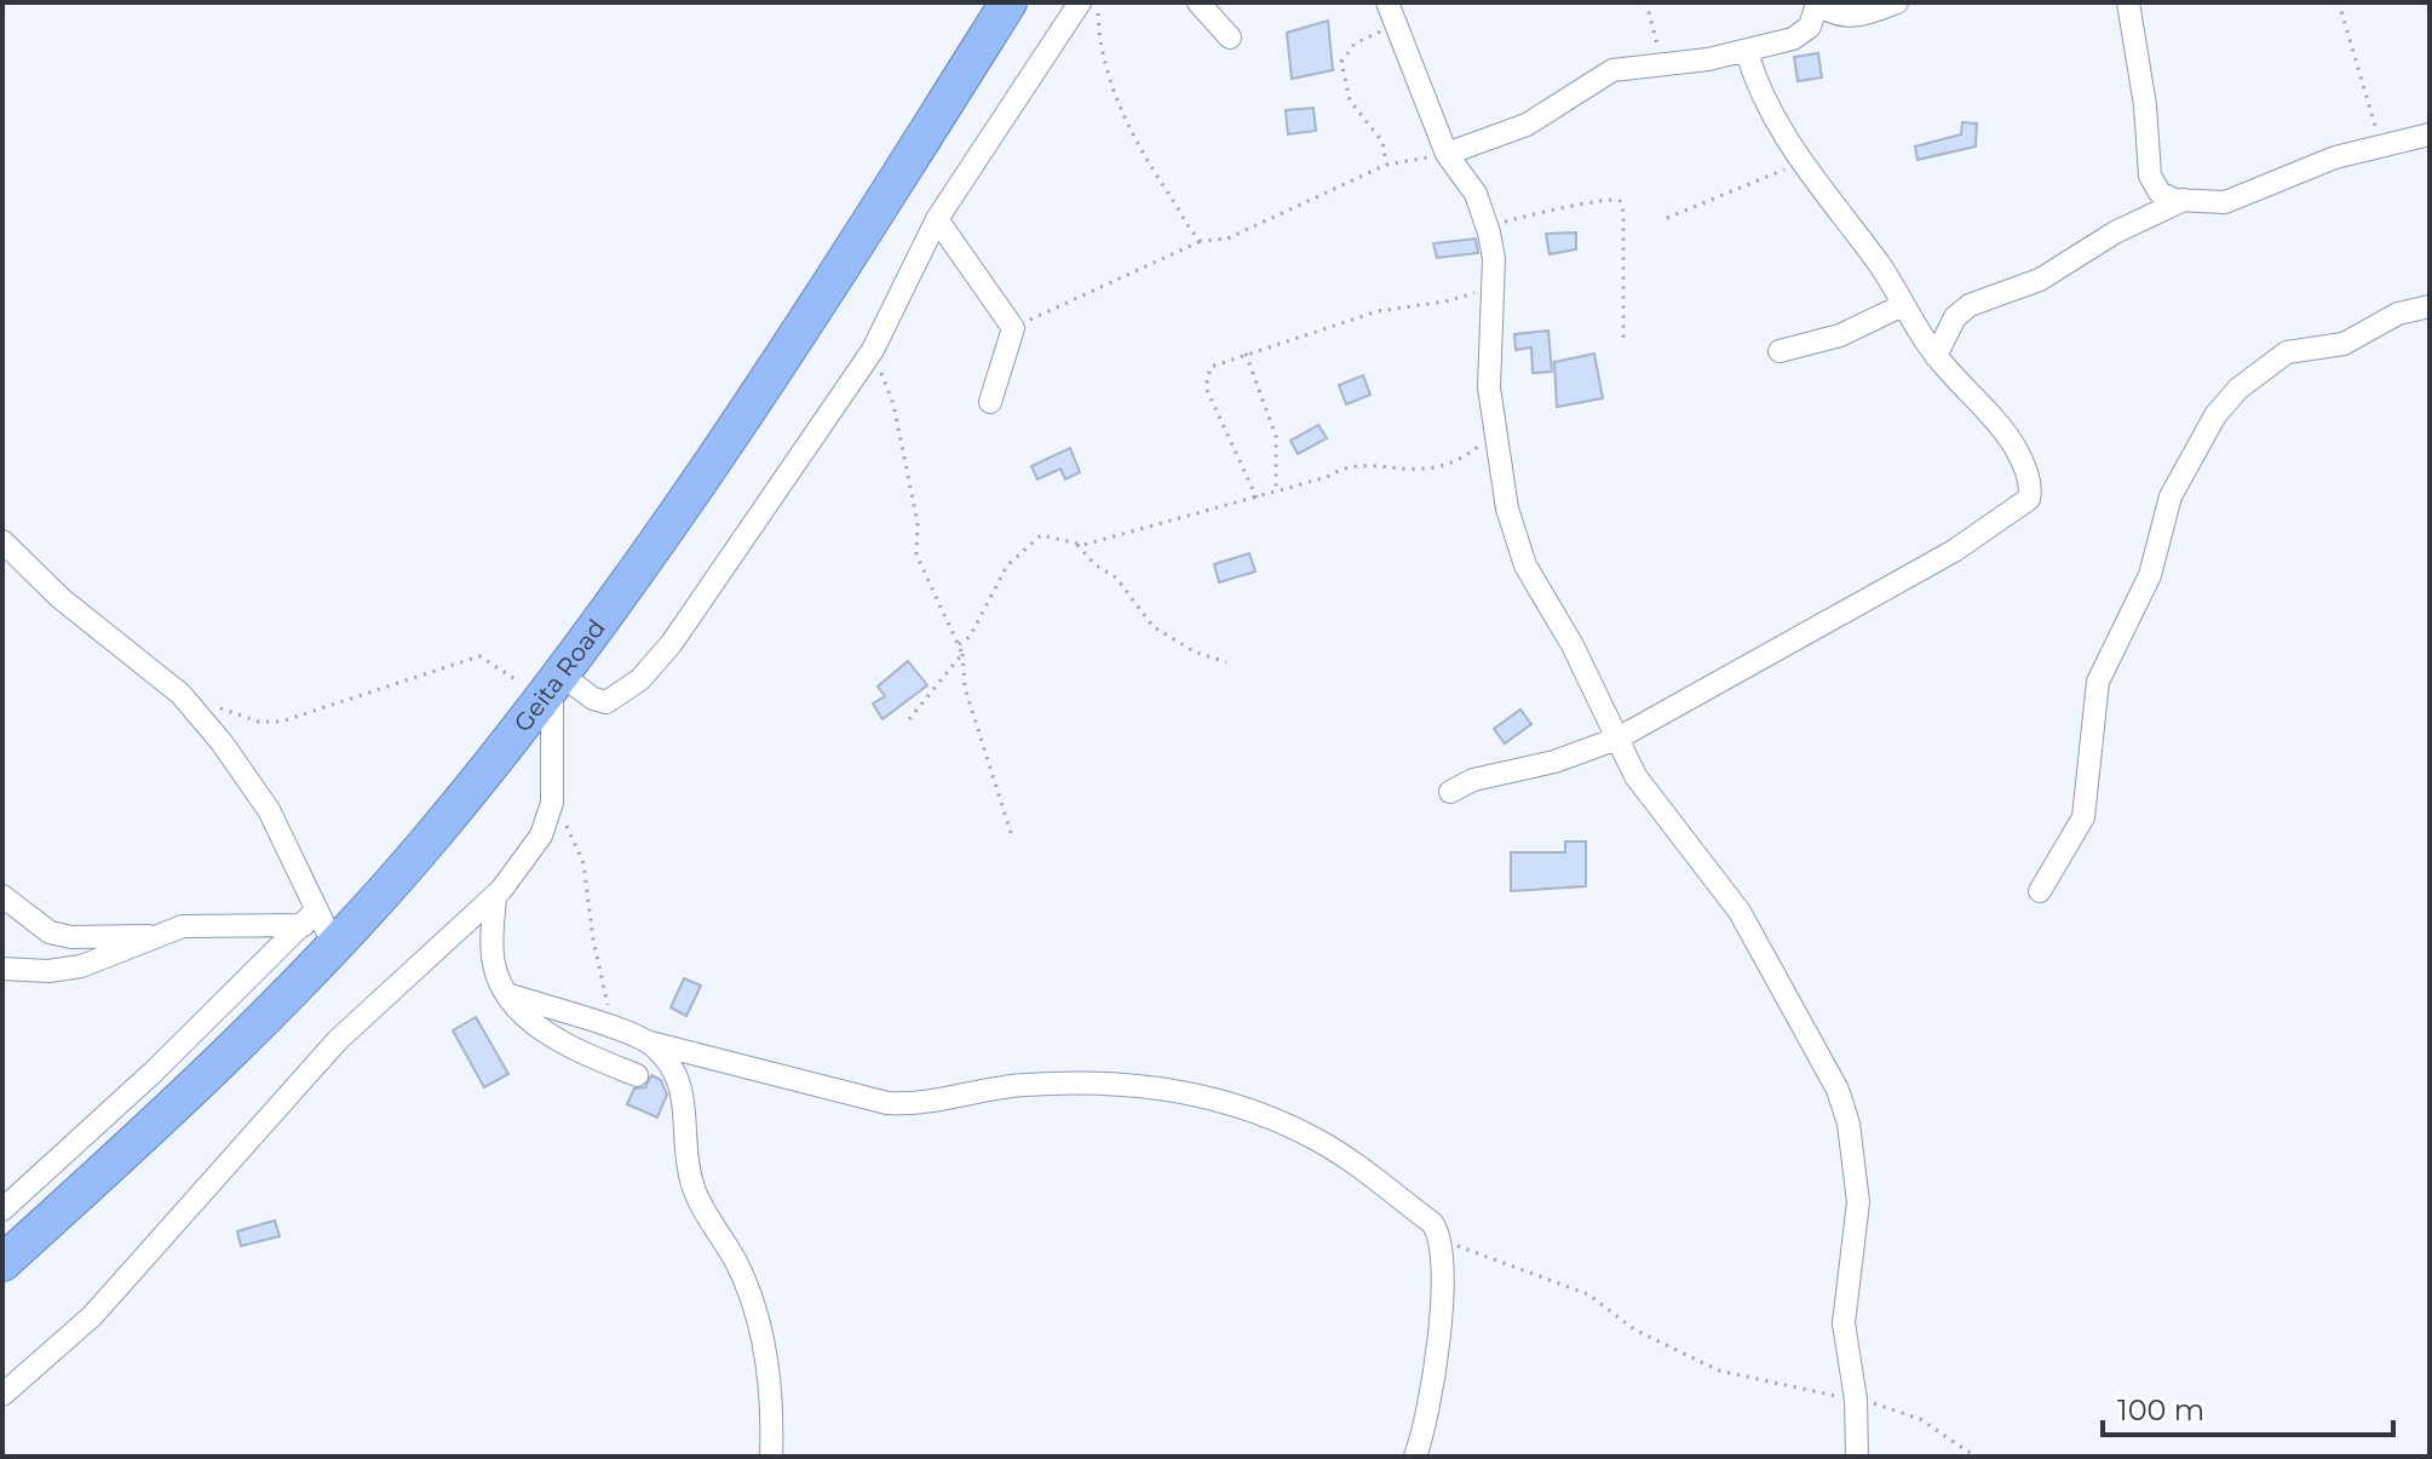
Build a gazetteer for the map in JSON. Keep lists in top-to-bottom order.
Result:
{
  "streets": {
    "highway": ["Geita Road"]
  },
  "scale_bar": "100 m"
}
